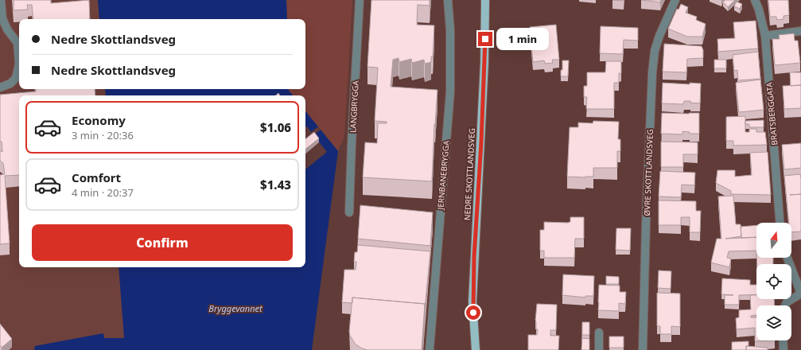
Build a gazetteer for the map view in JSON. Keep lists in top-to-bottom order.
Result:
{
  "streets": {
    "main road": ["NEDRE SKOTTLANDSVEG"],
    "street": [
      "LANGBRYGGA",
      "BRATSBERGGATA",
      "ØVRE SKOTTLANDSVEG",
      "JERNBANEBRYGGA"
    ]
  },
  "water": ["Bryggevannet"],
  "north": "top",
  "page": {
    "banner": ["Nedre Skottlandsveg", "Nedre Skottlandsveg"],
    "bubble": "1 min",
    "list": [
      {
        "name": "Economy",
        "note": "3 min · 20:36",
        "value": "$1.06"
      },
      {
        "name": "Comfort",
        "note": "4 min · 20:37",
        "value": "$1.43"
      }
    ],
    "buttons": "Confirm"
  }
}
